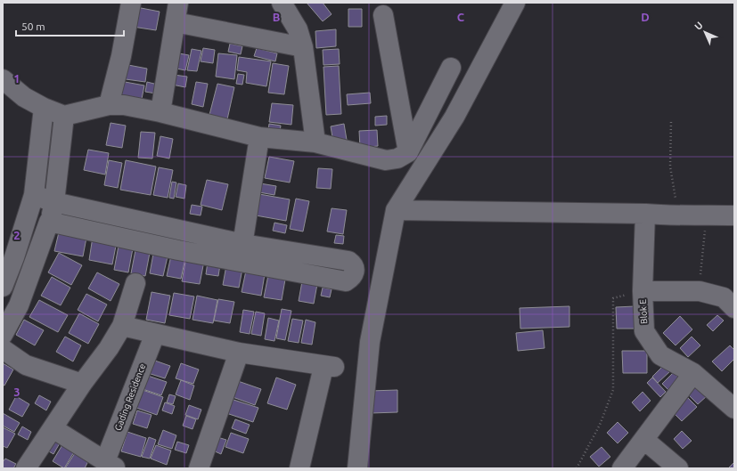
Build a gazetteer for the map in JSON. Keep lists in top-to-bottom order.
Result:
{
  "streets": {
    "street": ["Blok E", "Gading Residence"]
  },
  "scale_bar": "50 m",
  "north": "top left",
  "grid": {
    "columns": ["B", "C", "D"],
    "rows": ["1", "2", "3"]
  }
}
